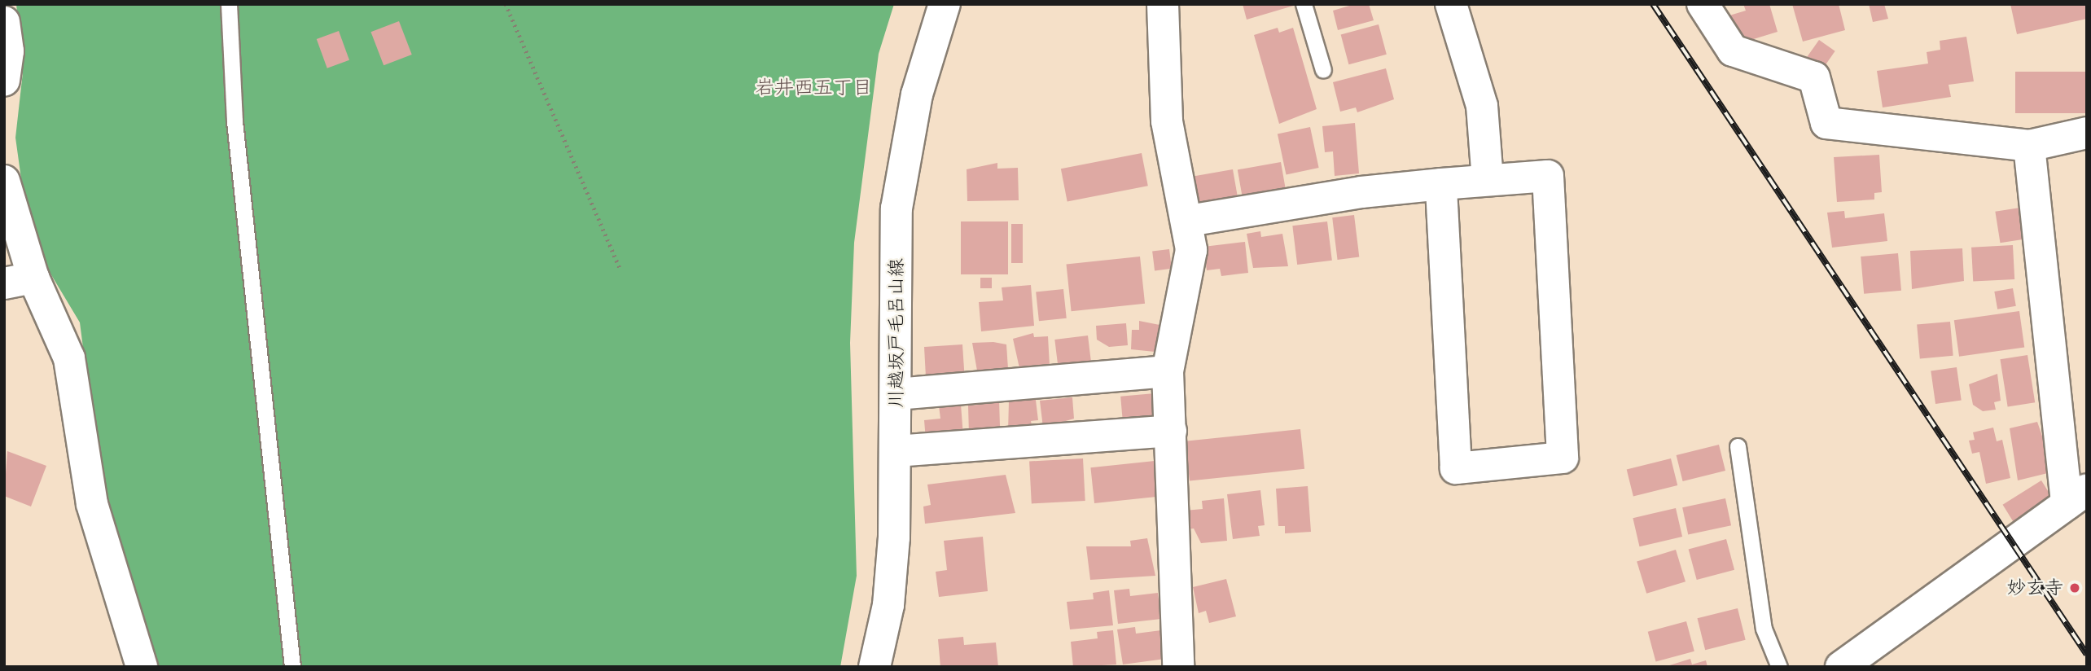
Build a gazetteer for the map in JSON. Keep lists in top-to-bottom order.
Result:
{
  "streets": {
    "street": ["川越坂戸毛呂山線"]
  },
  "districts": ["岩井西五丁目"],
  "places": ["妙玄寺"]
}
